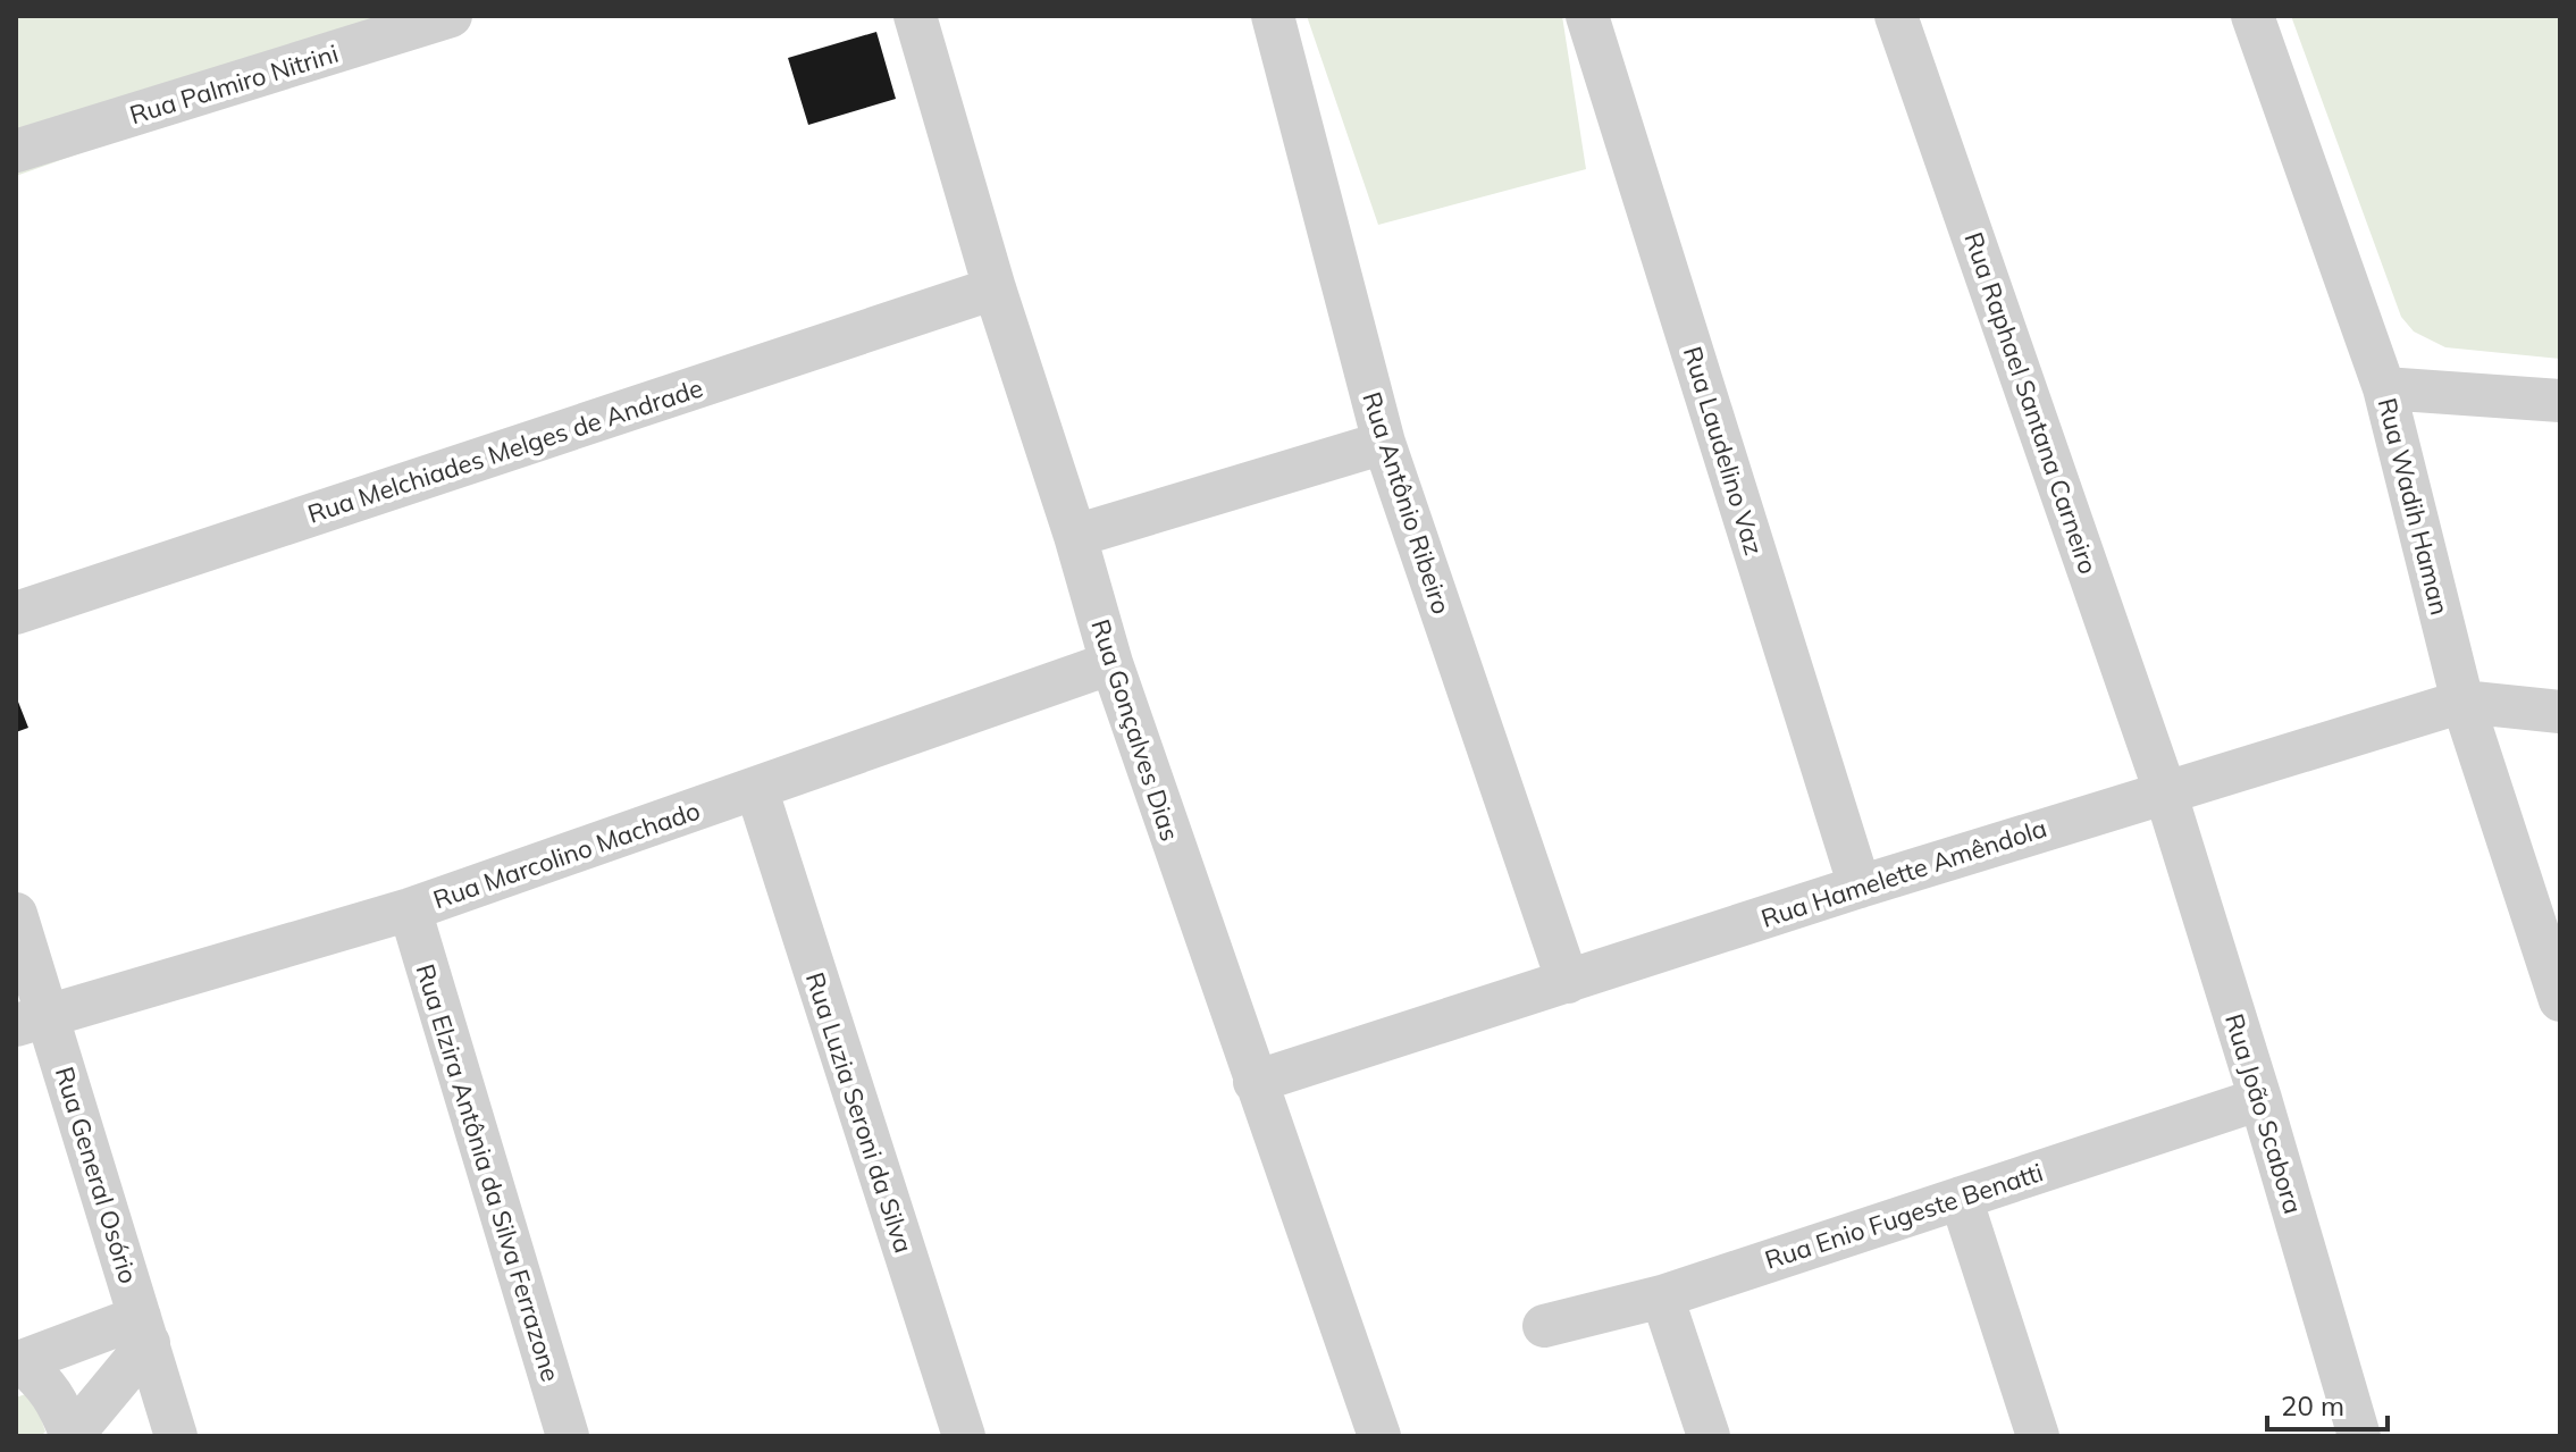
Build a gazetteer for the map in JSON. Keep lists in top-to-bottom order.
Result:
{
  "streets": {
    "street": [
      "Rua Palmiro Nitrini",
      "Rua Raphael Santana Carneiro",
      "Rua Melchiades Melges de Andrade",
      "Rua Laudelino Vaz",
      "Rua Antônio Ribeiro",
      "Rua Wadih Haman",
      "Rua Gonçalves Dias",
      "Rua Marcolino Machado",
      "Rua Hamelette Amêndola",
      "Rua Luzia Seroni da Silva",
      "Rua João Scabora",
      "Rua Elzira Antônia da Silva Ferrazone",
      "Rua General Osório",
      "Rua Enio Fugeste Benatti"
    ]
  },
  "crossings": [
    ["Rua Raphael Santana Carneiro", "Rua Hamelette Amêndola"],
    ["Rua Raphael Santana Carneiro", "Rua João Scabora"],
    ["Rua Melchiades Melges de Andrade", "Rua Gonçalves Dias"],
    ["Rua Laudelino Vaz", "Rua Hamelette Amêndola"],
    ["Rua Antônio Ribeiro", "Rua Hamelette Amêndola"],
    ["Rua Wadih Haman", "Rua Hamelette Amêndola"],
    ["Rua Gonçalves Dias", "Rua Marcolino Machado"],
    ["Rua Gonçalves Dias", "Rua Hamelette Amêndola"],
    ["Rua Marcolino Machado", "Rua Luzia Seroni da Silva"],
    ["Rua Marcolino Machado", "Rua Elzira Antônia da Silva Ferrazone"],
    ["Rua Marcolino Machado", "Rua General Osório"],
    ["Rua Hamelette Amêndola", "Rua João Scabora"],
    ["Rua João Scabora", "Rua Enio Fugeste Benatti"]
  ],
  "scale_bar": "20 m"
}
